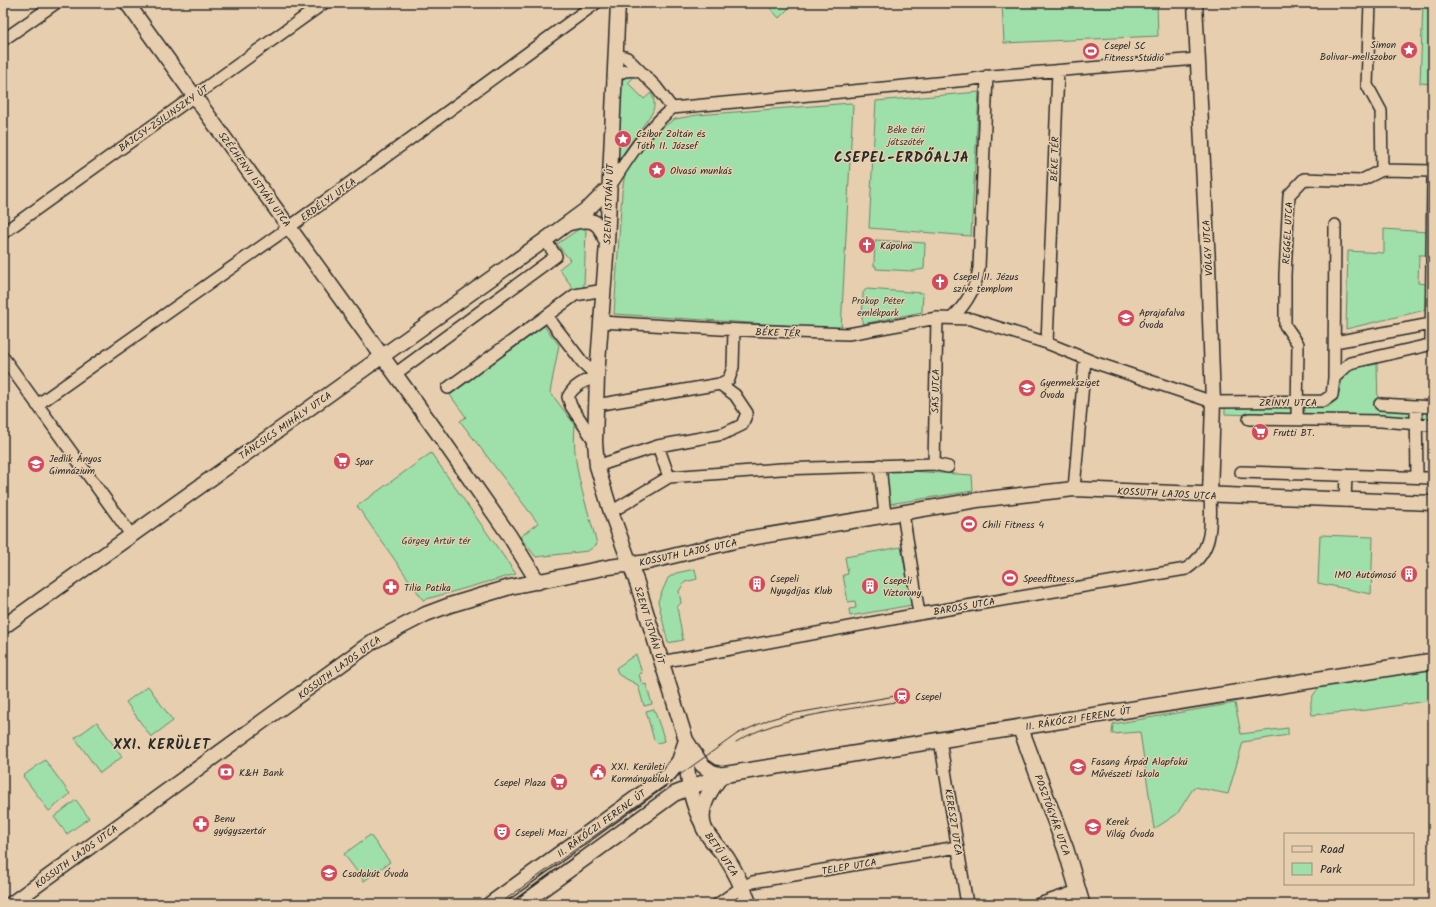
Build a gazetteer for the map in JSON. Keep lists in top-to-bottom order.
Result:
{
  "streets": {
    "main road": ["II. RÁKÓCZI FERENC ÚT", "POSZTÓGYÁR UTCA", "BETŰ UTCA"],
    "street": [
      "BAJCSY-ZSILINSZKY ÚT",
      "BÉKE TÉR",
      "SZÉCHENYI ISTVÁN UTCA",
      "ERDÉLYI UTCA",
      "SZENT ISTVÁN ÚT",
      "REGGEL UTCA",
      "VÖLGY UTCA",
      "SAS UTCA",
      "ZRÍNYI UTCA",
      "TÁNCSICS MIHÁLY UTCA",
      "KOSSUTH LAJOS UTCA",
      "BAROSS UTCA",
      "KERESZT UTCA",
      "TELEP UTCA"
    ]
  },
  "crossings": [
    ["BAJCSY-ZSILINSZKY ÚT", "SZÉCHENYI ISTVÁN UTCA"],
    ["BÉKE TÉR", "SZENT ISTVÁN ÚT"],
    ["BÉKE TÉR", "VÖLGY UTCA"],
    ["BÉKE TÉR", "SAS UTCA"],
    ["BÉKE TÉR", "ZRÍNYI UTCA"],
    ["SZÉCHENYI ISTVÁN UTCA", "ERDÉLYI UTCA"],
    ["SZÉCHENYI ISTVÁN UTCA", "TÁNCSICS MIHÁLY UTCA"],
    ["SZENT ISTVÁN ÚT", "TÁNCSICS MIHÁLY UTCA"],
    ["SZENT ISTVÁN ÚT", "KOSSUTH LAJOS UTCA"],
    ["SZENT ISTVÁN ÚT", "BAROSS UTCA"],
    ["SZENT ISTVÁN ÚT", "II. RÁKÓCZI FERENC ÚT"],
    ["SZENT ISTVÁN ÚT", "BETŰ UTCA"],
    ["REGGEL UTCA", "ZRÍNYI UTCA"],
    ["VÖLGY UTCA", "ZRÍNYI UTCA"],
    ["VÖLGY UTCA", "KOSSUTH LAJOS UTCA"],
    ["VÖLGY UTCA", "BAROSS UTCA"],
    ["KOSSUTH LAJOS UTCA", "BAROSS UTCA"],
    ["II. RÁKÓCZI FERENC ÚT", "POSZTÓGYÁR UTCA"],
    ["II. RÁKÓCZI FERENC ÚT", "KERESZT UTCA"],
    ["II. RÁKÓCZI FERENC ÚT", "BETŰ UTCA"],
    ["KERESZT UTCA", "TELEP UTCA"],
    ["BETŰ UTCA", "TELEP UTCA"]
  ],
  "districts": ["CSEPEL-ERDŐALJA", "XXI. KERÜLET"],
  "parks": ["Béke téri játszótér", "Prokop Péter emlékpark", "Görgey Artúr tér"],
  "places": {
    "place": ["Simon Bolivar-mellszobor", "Czibor Zoltán és Tóth II. József", "Olvasó munkás"],
    "sports": ["Csepel SC Fitness Stúdió", "Chili Fitness 4", "Speedfitness"],
    "church": ["Kápolna", "Csepel II. Jézus szíve templom"],
    "school or university": [
      "Aprajafalva Óvoda",
      "Gyermeksziget Óvoda",
      "Jedlik Ányos Gimnázium",
      "Fasang Árpád Alapfokú Művészeti Iskola",
      "Kerek Világ Óvoda",
      "Csodakút Óvoda"
    ],
    "supermarket": ["Frutti BT.", "Spar", "Csepel Plaza"],
    "building": ["IMO Autómosó", "Csepeli Nyugdíjas Klub", "Csepeli Víztorony"],
    "pharmacy": ["Tilia Patika", "Benu gyógyszertár"],
    "station": ["Csepel"],
    "bank": ["K&H Bank"],
    "public building": ["XXI. Kerületi Kormányablak"],
    "theatre": ["Csepeli Mozi"]
  },
  "legend": ["Road", "Park"]
}
